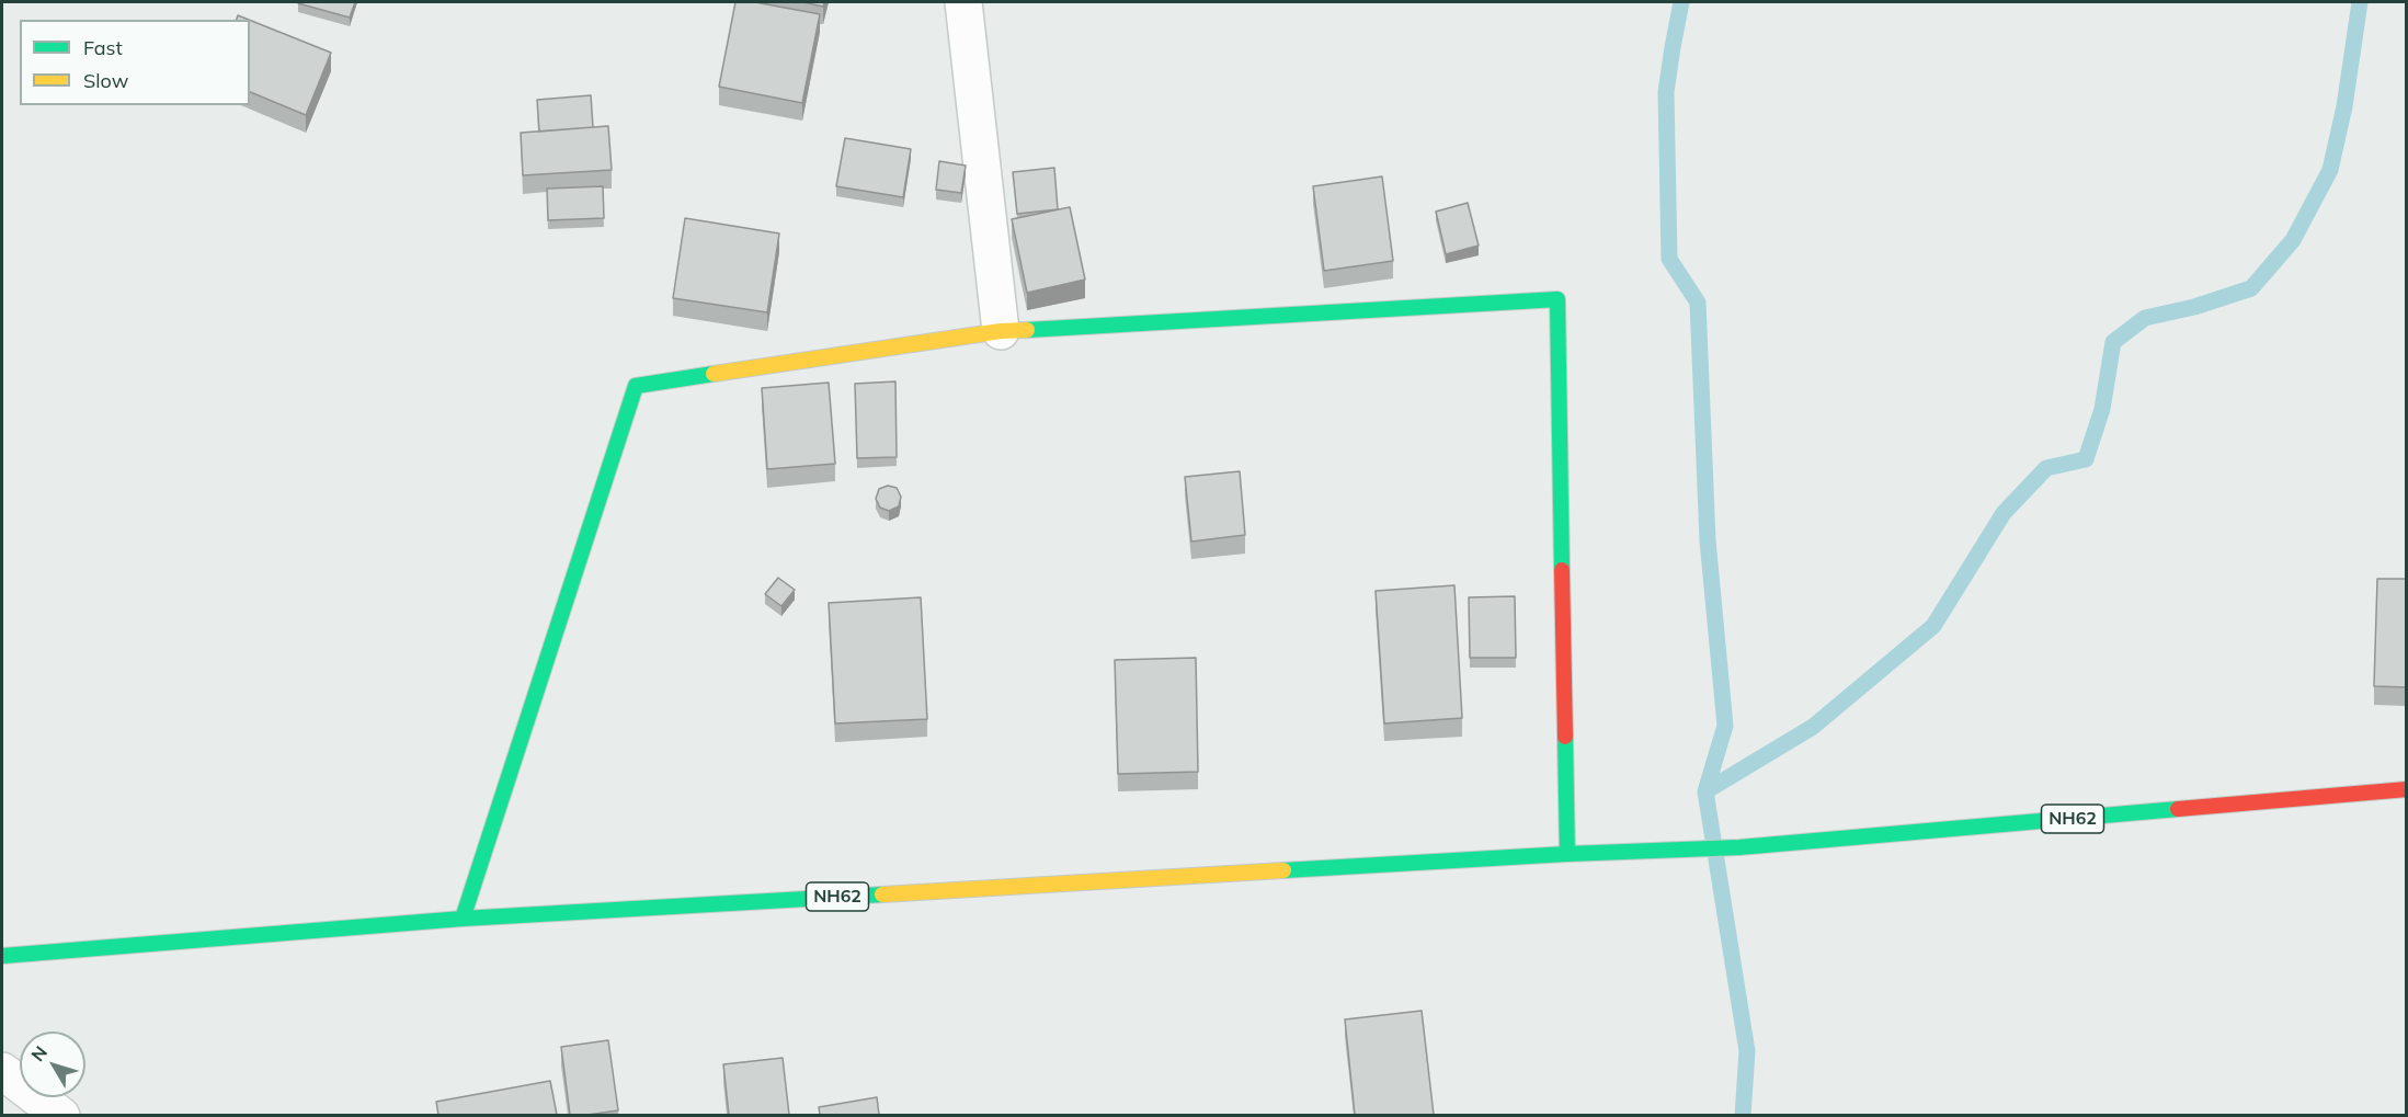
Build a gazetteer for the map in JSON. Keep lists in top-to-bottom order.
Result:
{
  "streets": {
    "main road": ["NH62"]
  },
  "legend": ["Fast", "Slow"],
  "north": "top left"
}
